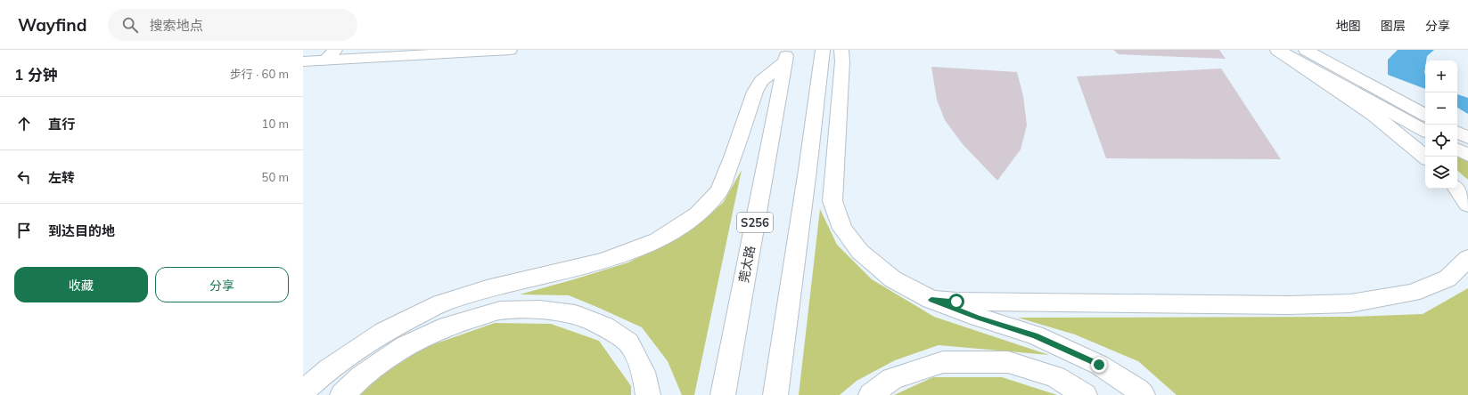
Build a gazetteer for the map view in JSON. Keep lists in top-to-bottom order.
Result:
{
  "streets": {
    "main road": ["S256", "莞太路"]
  },
  "page": {
    "header": "Wayfind",
    "search": "搜索地点",
    "nav": ["地图", "图层", "分享"],
    "heading": ["1 分钟", "步行 · 60 m"],
    "map_buttons": ["+", "−"],
    "list": [
      ["直行", "10 m"],
      ["左转", "50 m"],
      "到达目的地"
    ],
    "buttons": ["收藏", "分享"]
  }
}
